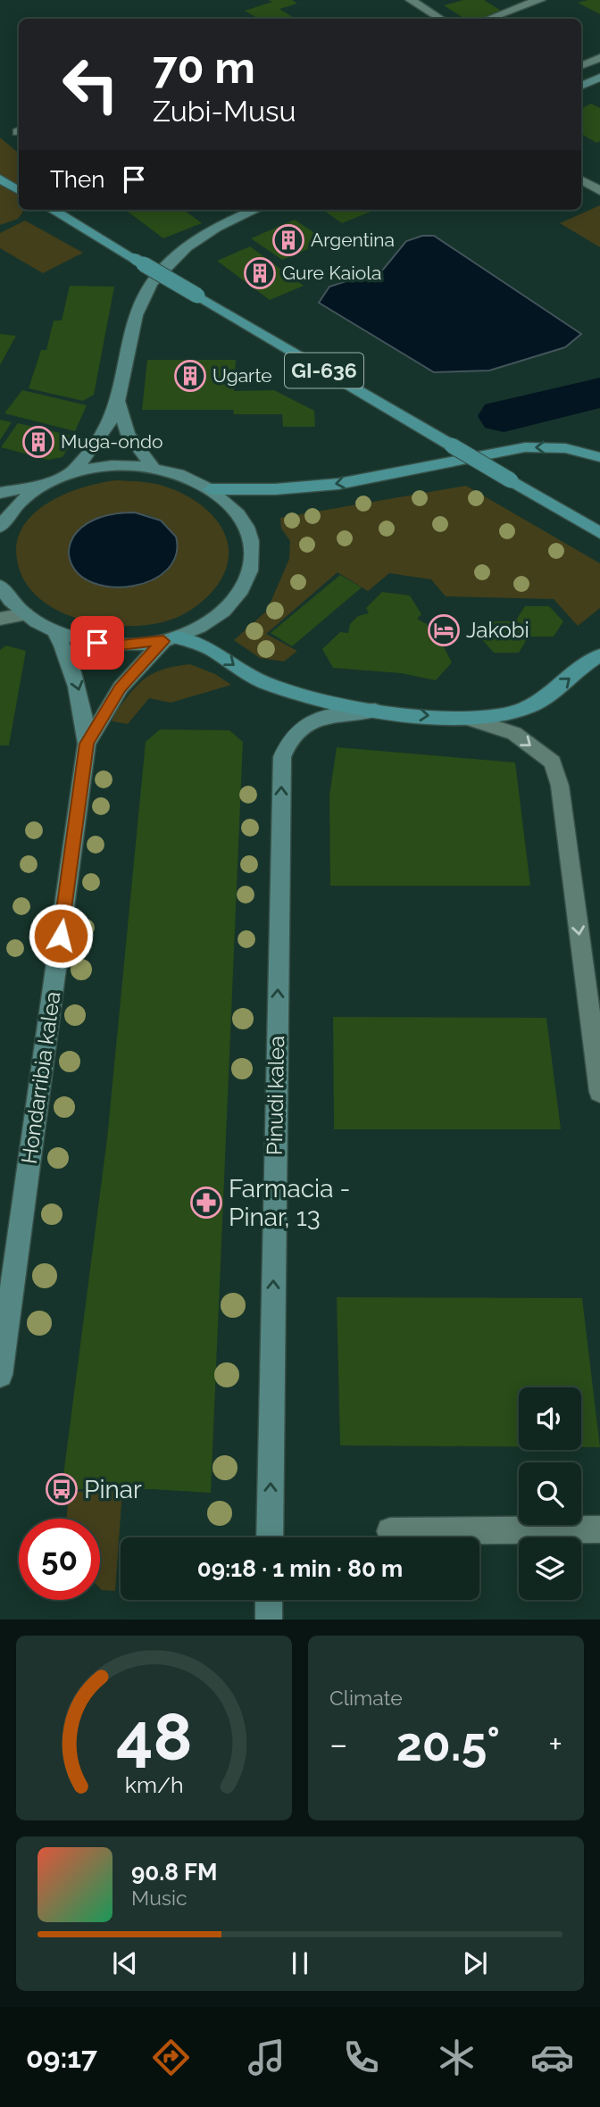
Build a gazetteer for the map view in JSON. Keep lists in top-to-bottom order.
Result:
{
  "streets": {
    "main road": ["GI-636", "Hondarribia kalea", "Pinudi kalea"]
  },
  "one_way": ["Pinudi kalea"],
  "places": {
    "building": [
      "Argentina",
      "Gure Kaiola",
      "Ugarte",
      "Muga-ondo"
    ],
    "hotel": ["Jakobi"],
    "pharmacy": ["Farmacia - Pinar, 13"],
    "bus stop": ["Pinar"]
  },
  "page": {
    "turn": ["70 m", "Zubi-Musu"],
    "then": "Then",
    "limit": "50",
    "trip": "09:18 · 1 min · 80 m",
    "tile": "Climate",
    "heat": ["−", "20.5°", "+"],
    "song": ["90.8 FM", "Music"],
    "tabs": "09:17",
    "gauge": ["48", "km/h"]
  }
}
